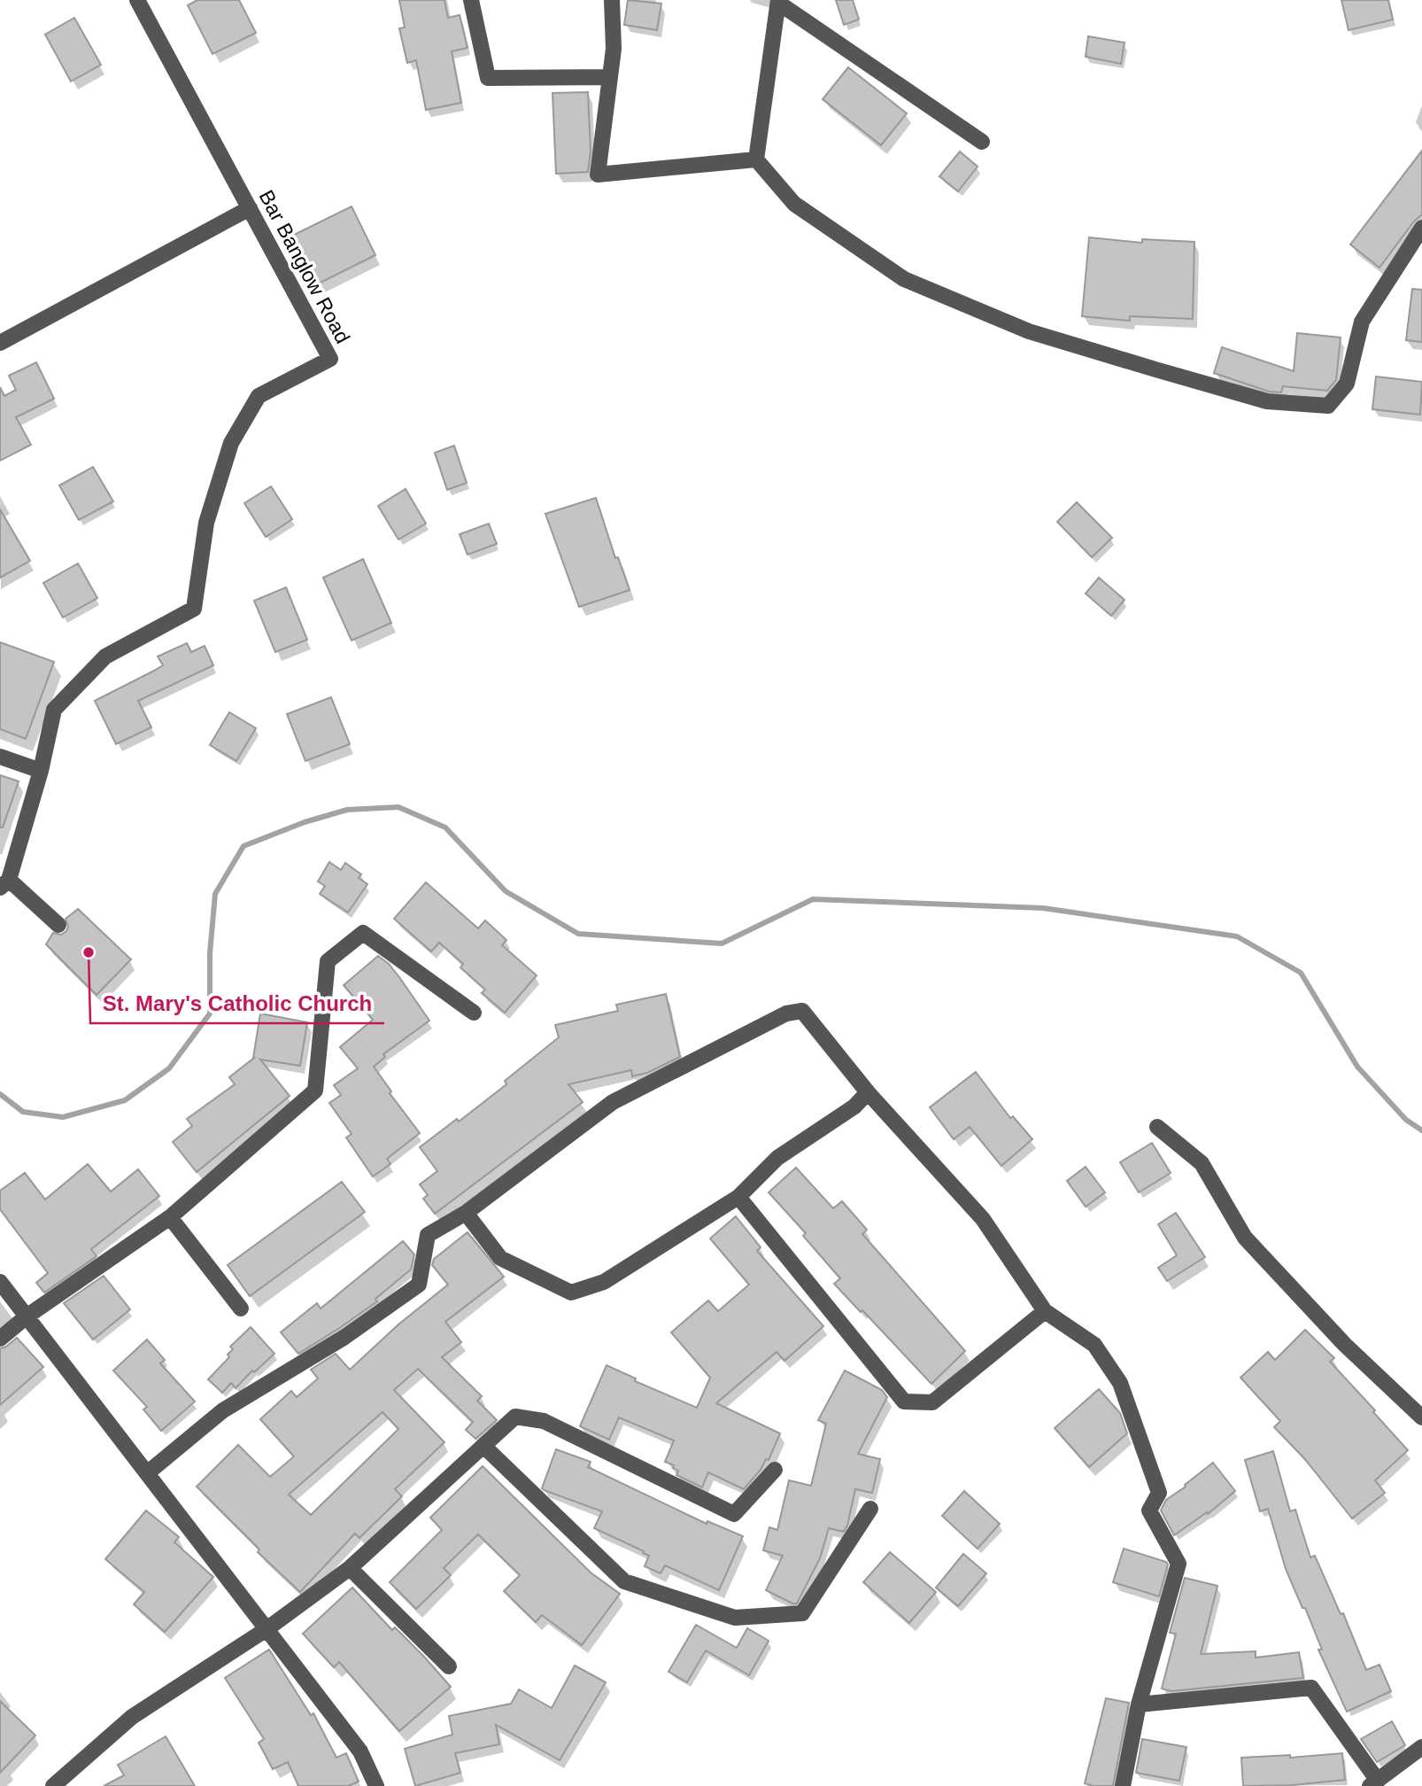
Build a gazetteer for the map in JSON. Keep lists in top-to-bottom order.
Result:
{
  "streets": {
    "street": ["Bar Banglow Road"]
  },
  "places": ["St. Mary's Catholic Church"]
}
